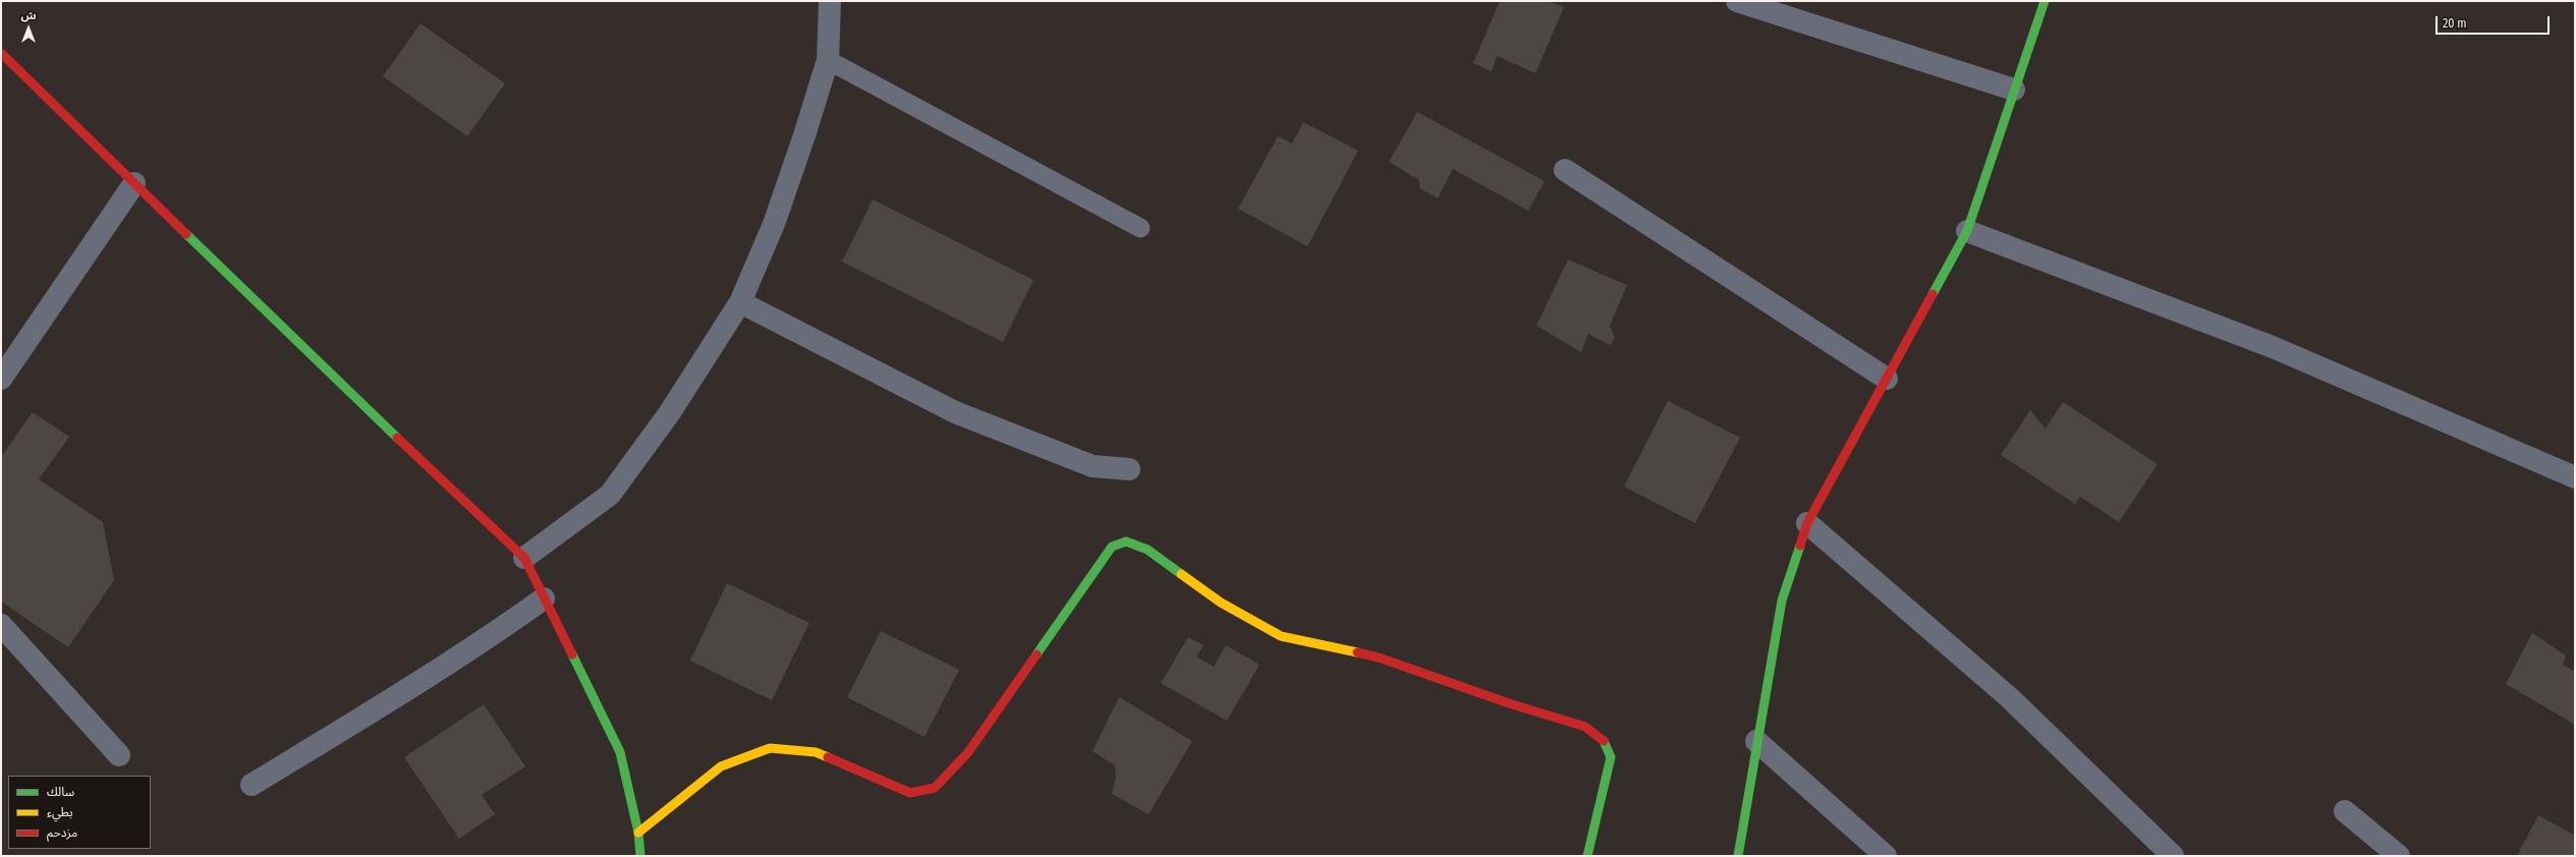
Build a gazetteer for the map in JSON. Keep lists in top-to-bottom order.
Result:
{
  "legend": ["سالك", "بطيء", "مزدحم"],
  "scale_bar": "20 m",
  "north": "top"
}
